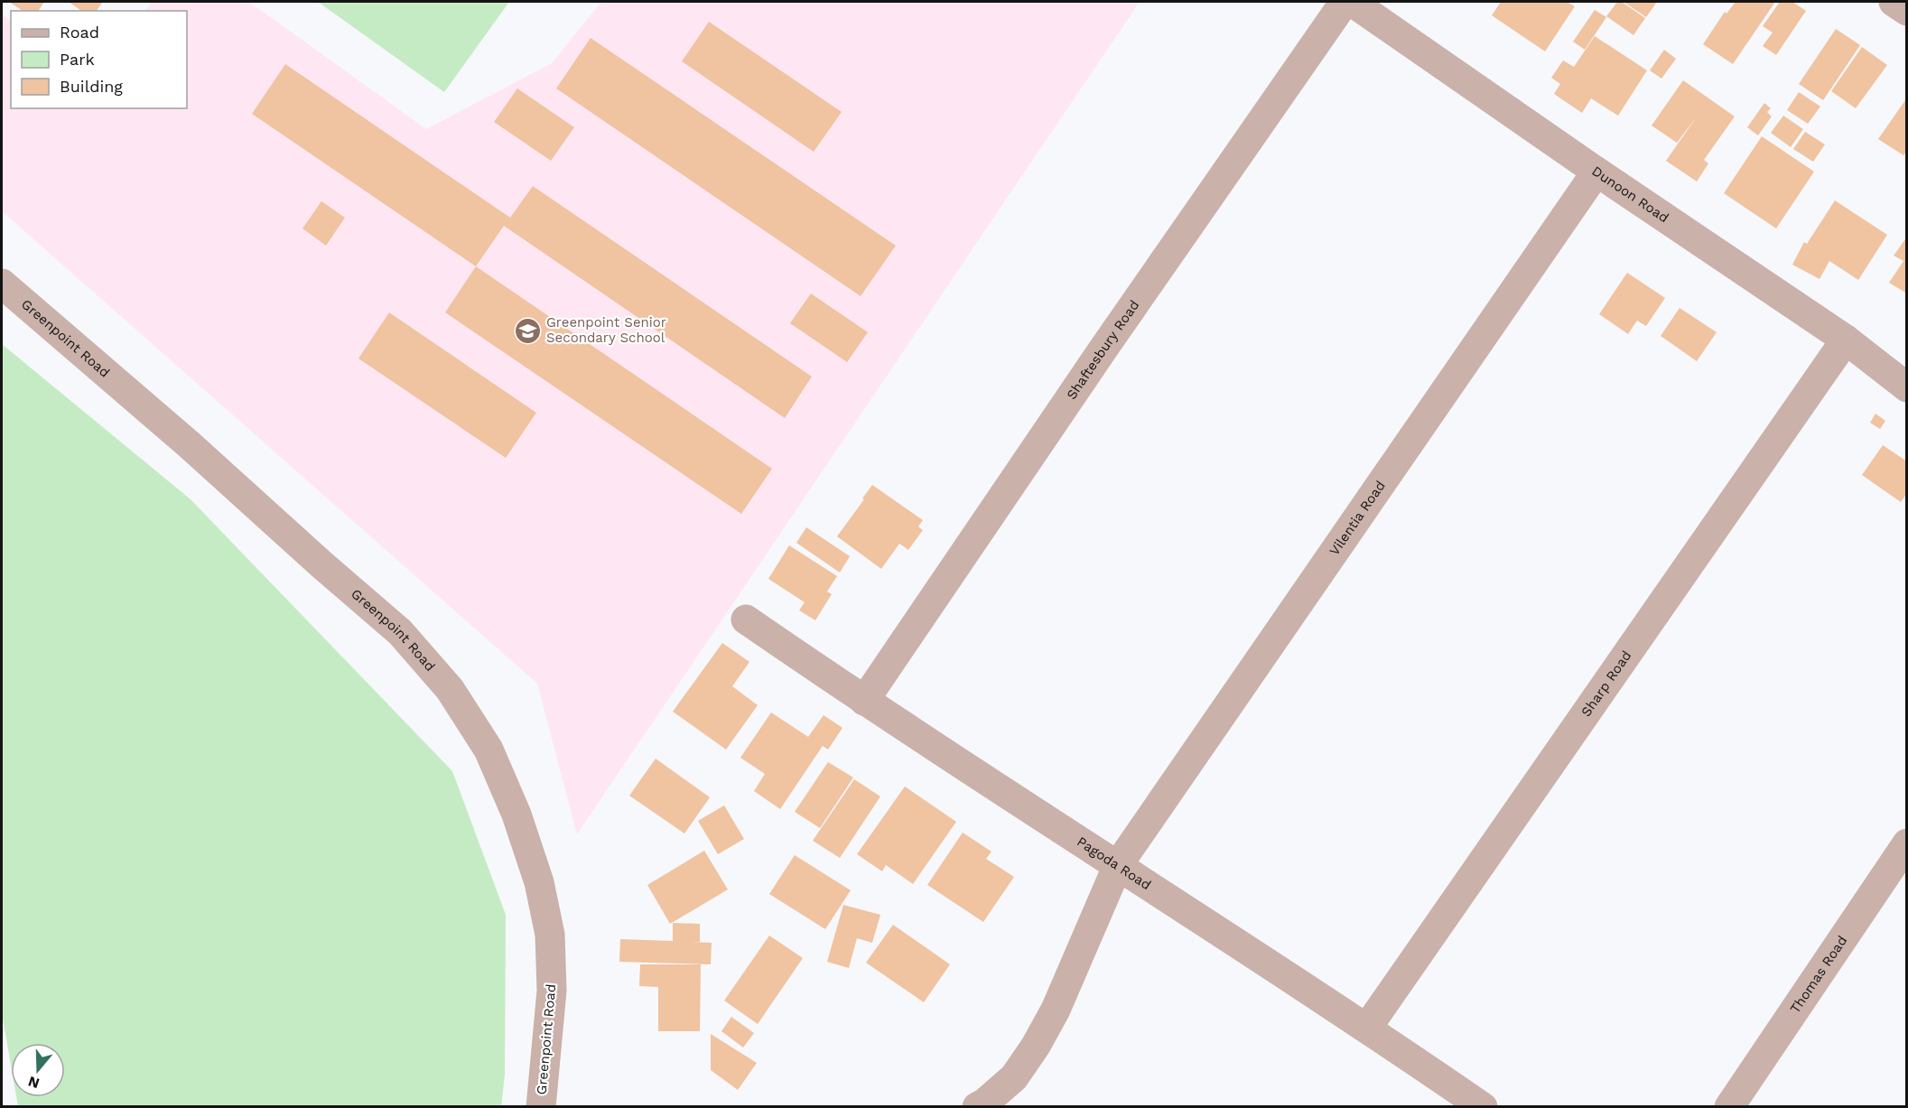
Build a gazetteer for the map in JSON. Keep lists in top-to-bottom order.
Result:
{
  "streets": {
    "street": [
      "Dunoon Road",
      "Greenpoint Road",
      "Shaftesbury Road",
      "Vilentia Road",
      "Sharp Road",
      "Pagoda Road",
      "Thomas Road"
    ]
  },
  "crossings": [
    ["Dunoon Road", "Vilentia Road"],
    ["Dunoon Road", "Sharp Road"],
    ["Shaftesbury Road", "Pagoda Road"],
    ["Vilentia Road", "Pagoda Road"],
    ["Sharp Road", "Pagoda Road"]
  ],
  "places": {
    "school or university": ["Greenpoint Senior Secondary School"]
  },
  "legend": ["Road", "Park", "Building"],
  "north": "bottom"
}
